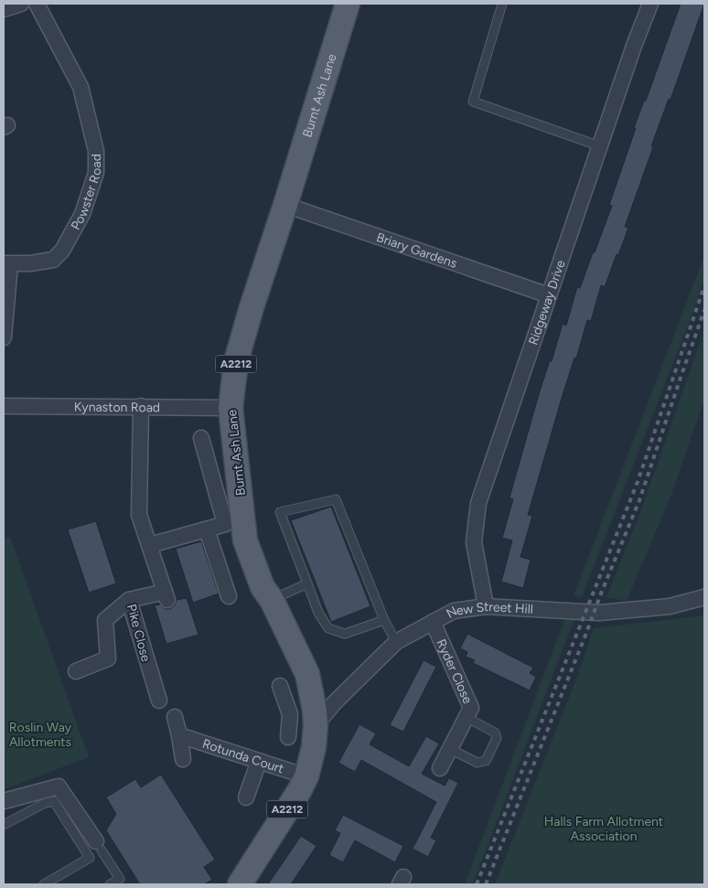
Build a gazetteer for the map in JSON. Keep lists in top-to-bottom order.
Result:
{
  "streets": {
    "main road": ["Burnt Ash Lane", "A2212"],
    "street": [
      "Powster Road",
      "Briary Gardens",
      "Ridgeway Drive",
      "Kynaston Road",
      "New Street Hill",
      "Pike Close",
      "Ryder Close",
      "Rotunda Court"
    ]
  },
  "crossings": [
    ["Burnt Ash Lane", "Briary Gardens"],
    ["Burnt Ash Lane", "Kynaston Road"],
    ["Burnt Ash Lane", "New Street Hill"],
    ["Burnt Ash Lane", "Rotunda Court"],
    ["Briary Gardens", "Ridgeway Drive"],
    ["Ridgeway Drive", "New Street Hill"],
    ["Kynaston Road", "Pike Close"],
    ["New Street Hill", "Ryder Close"]
  ],
  "parks": ["Roslin Way Allotments", "Halls Farm Allotment Association"]
}
